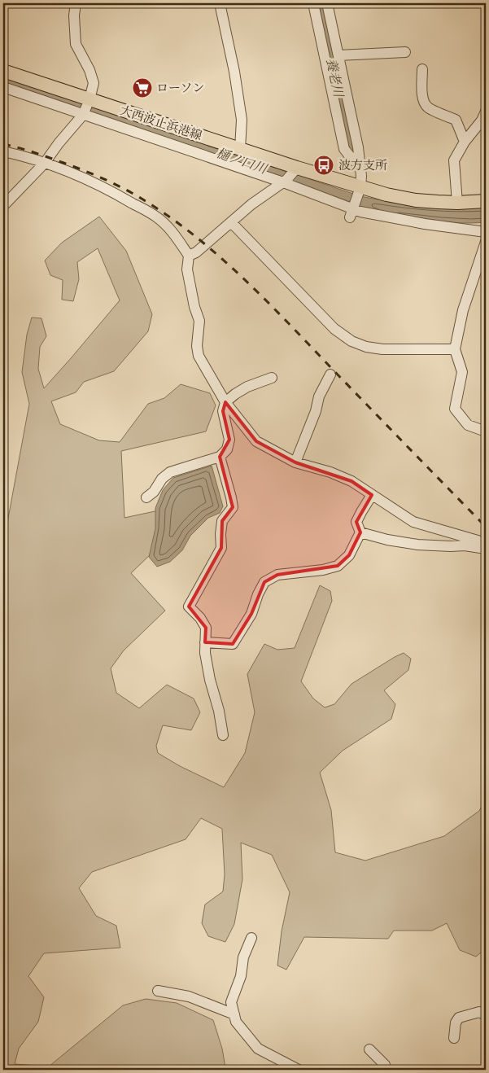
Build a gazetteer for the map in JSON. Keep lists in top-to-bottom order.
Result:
{
  "streets": {
    "main road": ["大西波止浜港線"]
  },
  "water": ["養老川", "樋ノ口川"],
  "places": {
    "supermarket": ["ローソン"],
    "bus stop": ["波方支所"]
  }
}
